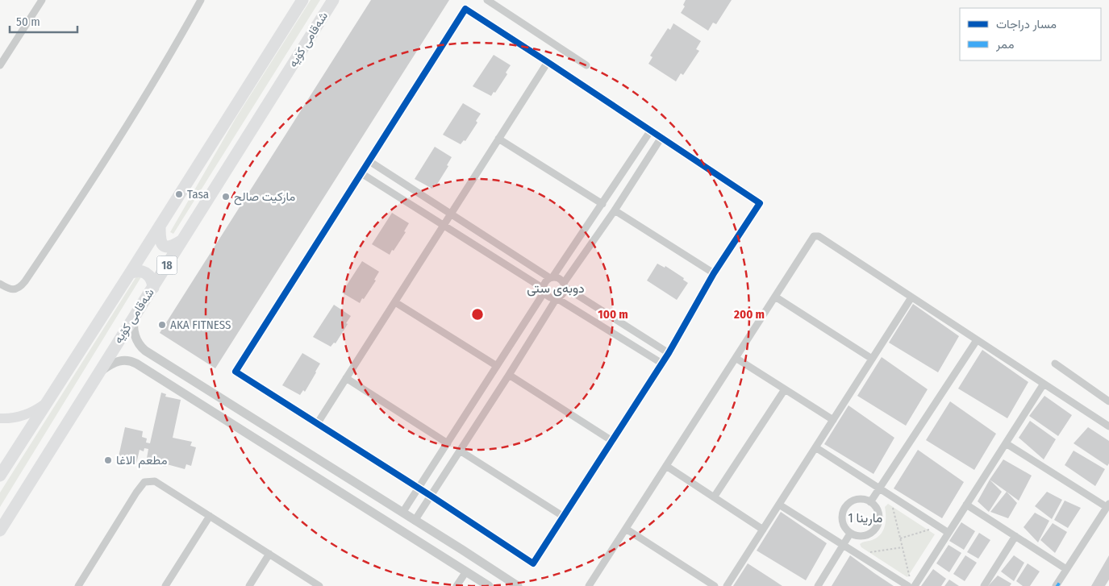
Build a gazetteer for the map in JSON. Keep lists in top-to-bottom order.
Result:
{
  "streets": {
    "highway": ["شەقامی کۆیە", "18"]
  },
  "districts": ["دوبه‌ی ستی", "مارینا 1"],
  "places": [
    "Tasa",
    "ماركيت صالح",
    "AKA FITNESS",
    "مطعم الاغا"
  ],
  "legend": ["مسار دراجات", "ممر"],
  "scale_bar": "50 m",
  "rings": ["100 m", "200 m"]
}
